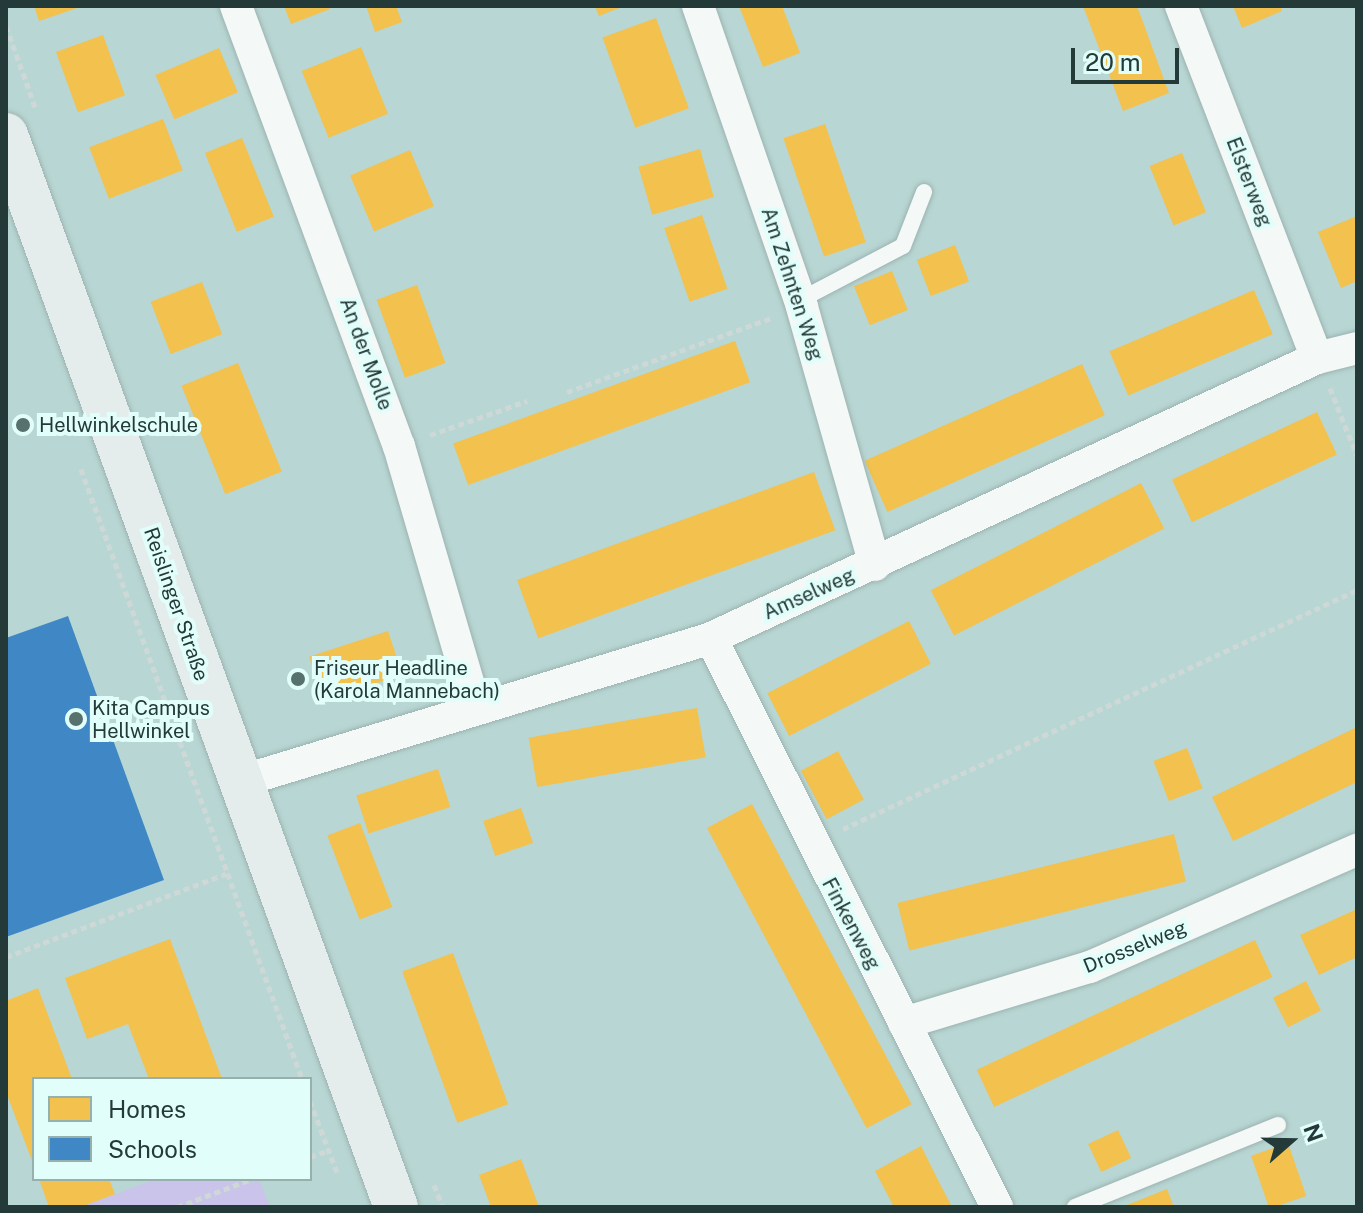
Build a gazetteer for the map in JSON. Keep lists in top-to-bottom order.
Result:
{
  "streets": {
    "street": [
      "Elsterweg",
      "Am Zehnten Weg",
      "An der Molle",
      "Amselweg",
      "Reislinger Straße",
      "Finkenweg",
      "Drosselweg"
    ]
  },
  "crossings": [
    ["Elsterweg", "Amselweg"],
    ["Am Zehnten Weg", "Amselweg"],
    ["An der Molle", "Amselweg"],
    ["Amselweg", "Reislinger Straße"],
    ["Amselweg", "Finkenweg"],
    ["Finkenweg", "Drosselweg"]
  ],
  "places": ["Hellwinkelschule", "Friseur Headline (Karola Mannebach)", "Kita Campus Hellwinkel"],
  "legend": ["Homes", "Schools"],
  "scale_bar": "20 m",
  "north": "right"
}
